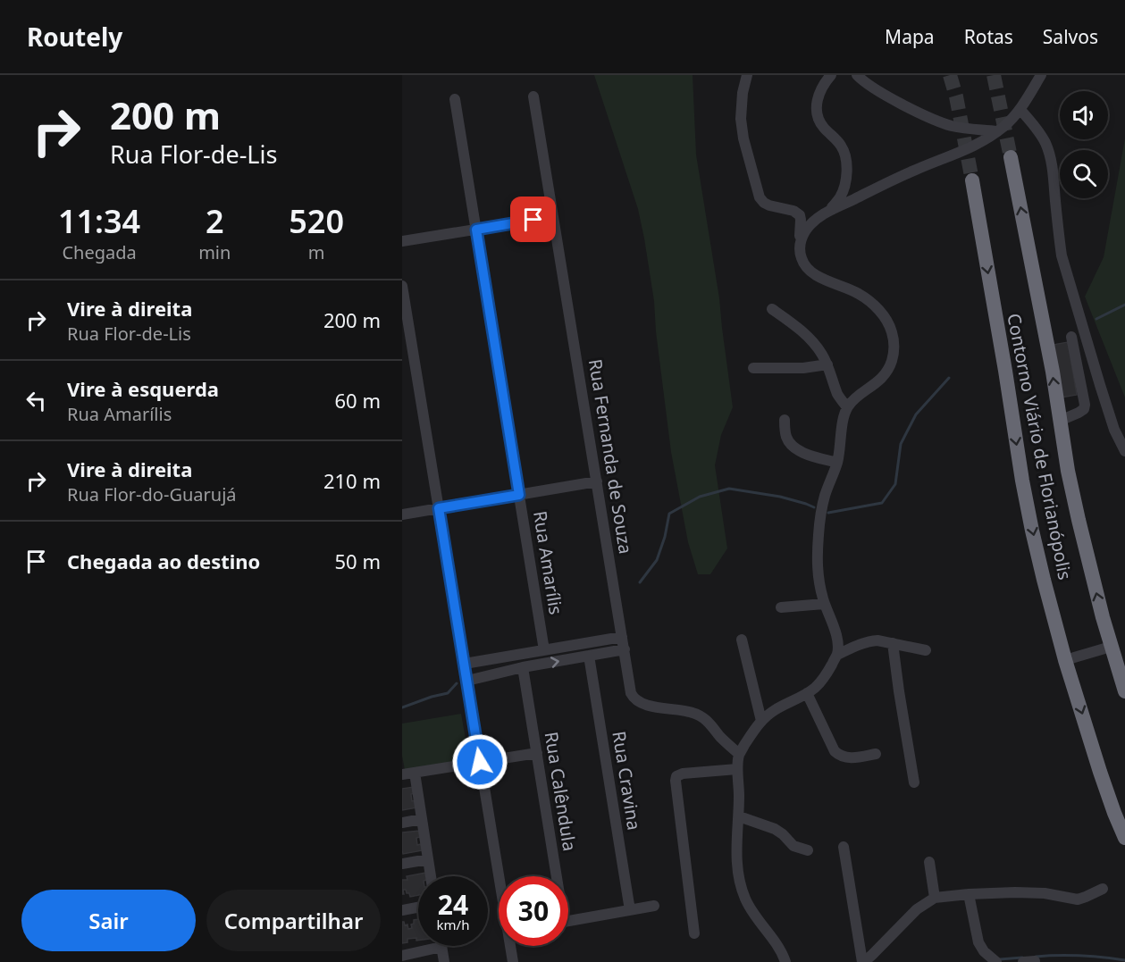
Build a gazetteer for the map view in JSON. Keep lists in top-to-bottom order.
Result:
{
  "streets": {
    "highway": ["Contorno Viário de Florianópolis"],
    "street": [
      "Rua Fernanda de Souza",
      "Rua Amarílis",
      "Rua Cravina",
      "Rua Calêndula"
    ]
  },
  "crossings": [
    ["Rua Cravina", "Rua Calêndula"]
  ],
  "page": {
    "header": "Routely",
    "nav": ["Mapa", "Rotas", "Salvos"],
    "turn": ["200 m", "Rua Flor-de-Lis"],
    "eta": [
      "11:34",
      "Chegada",
      "2",
      "min",
      "520",
      "m"
    ],
    "list": [
      {
        "name": "Vire à direita",
        "note": "Rua Flor-de-Lis",
        "value": "200 m"
      },
      {
        "name": "Vire à esquerda",
        "note": "Rua Amarílis",
        "value": "60 m"
      },
      {
        "name": "Vire à direita",
        "note": "Rua Flor-do-Guarujá",
        "value": "210 m"
      },
      {
        "name": "Chegada ao destino",
        "value": "50 m"
      }
    ],
    "speed": "24 km/h",
    "limit": "30",
    "buttons": ["Sair", "Compartilhar"]
  }
}
